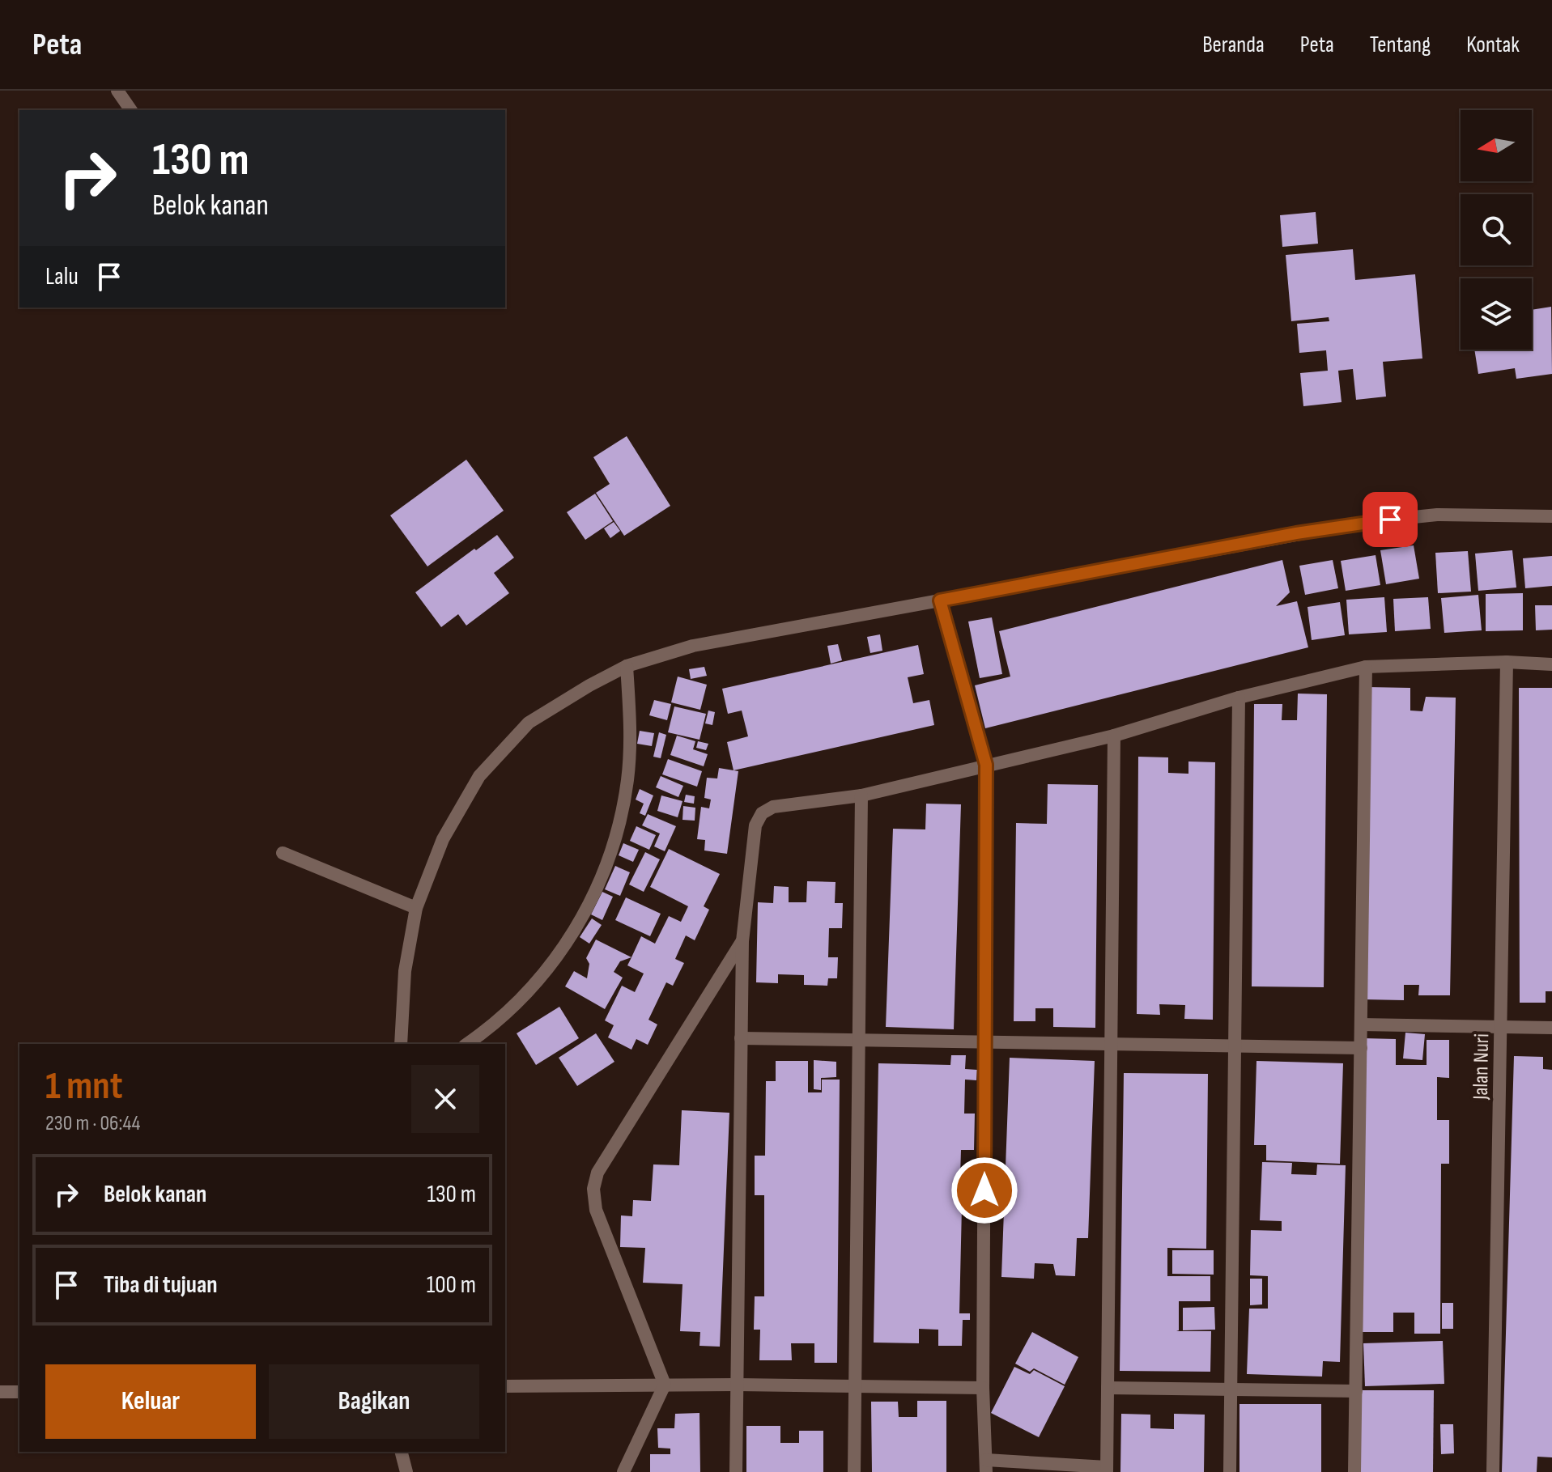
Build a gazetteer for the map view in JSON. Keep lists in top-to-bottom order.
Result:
{
  "streets": {
    "street": ["Jalan Nuri"]
  },
  "north": "left",
  "page": {
    "header": "Peta",
    "nav": [
      "Beranda",
      "Peta",
      "Tentang",
      "Kontak"
    ],
    "turn": ["130 m", "Belok kanan"],
    "then": "Lalu",
    "heading": ["1 mnt", "230 m · 06:44"],
    "list": [
      {
        "name": "Belok kanan",
        "value": "130 m"
      },
      {
        "name": "Tiba di tujuan",
        "value": "100 m"
      }
    ],
    "buttons": ["Keluar", "Bagikan"]
  }
}
